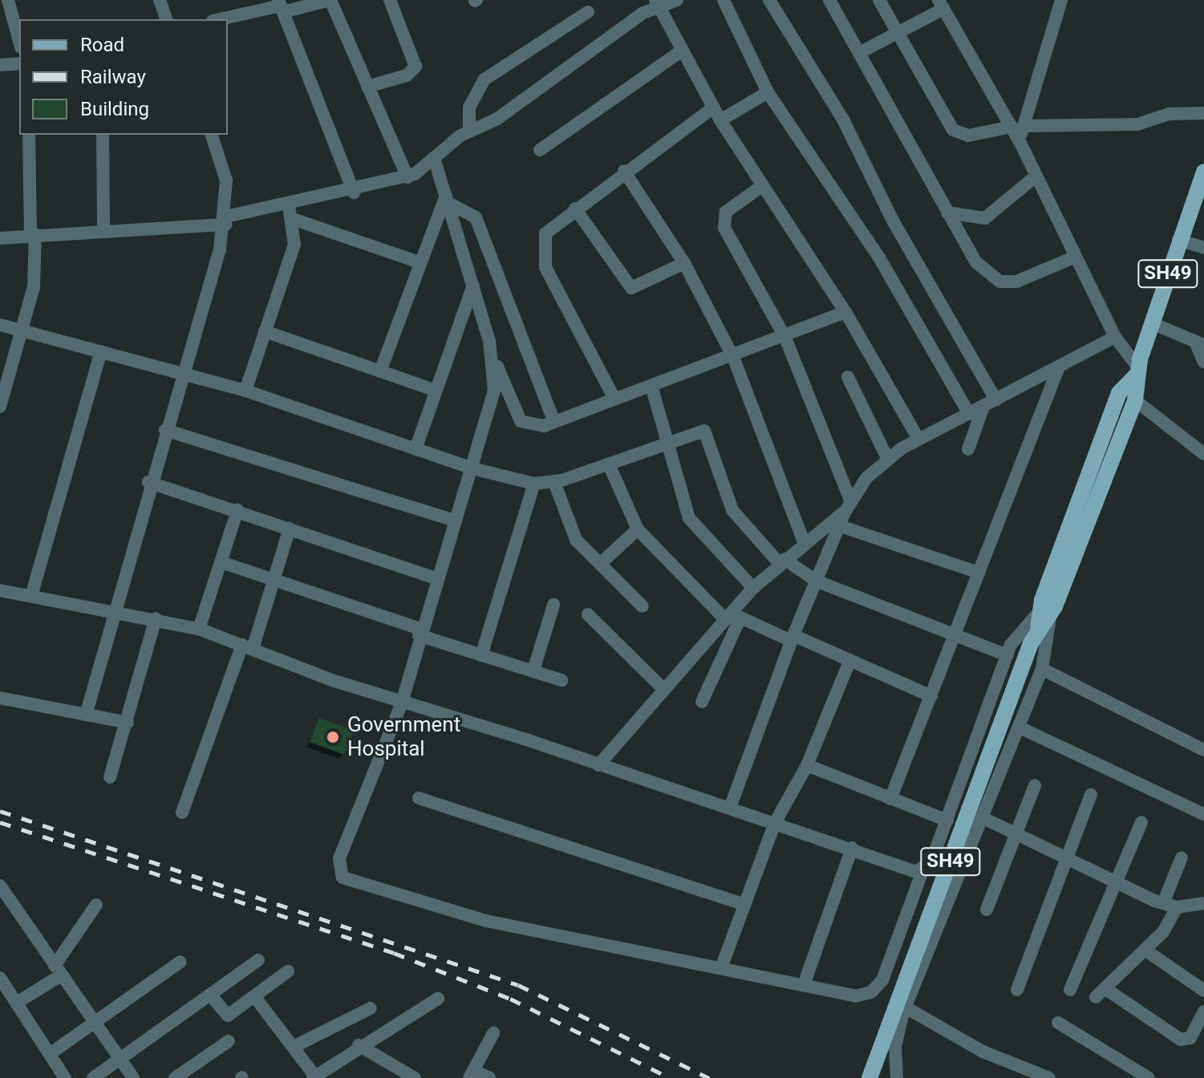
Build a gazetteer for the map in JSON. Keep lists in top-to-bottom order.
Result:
{
  "streets": {
    "main road": ["SH49"]
  },
  "places": ["Government Hospital"],
  "legend": ["Road", "Railway", "Building"]
}
